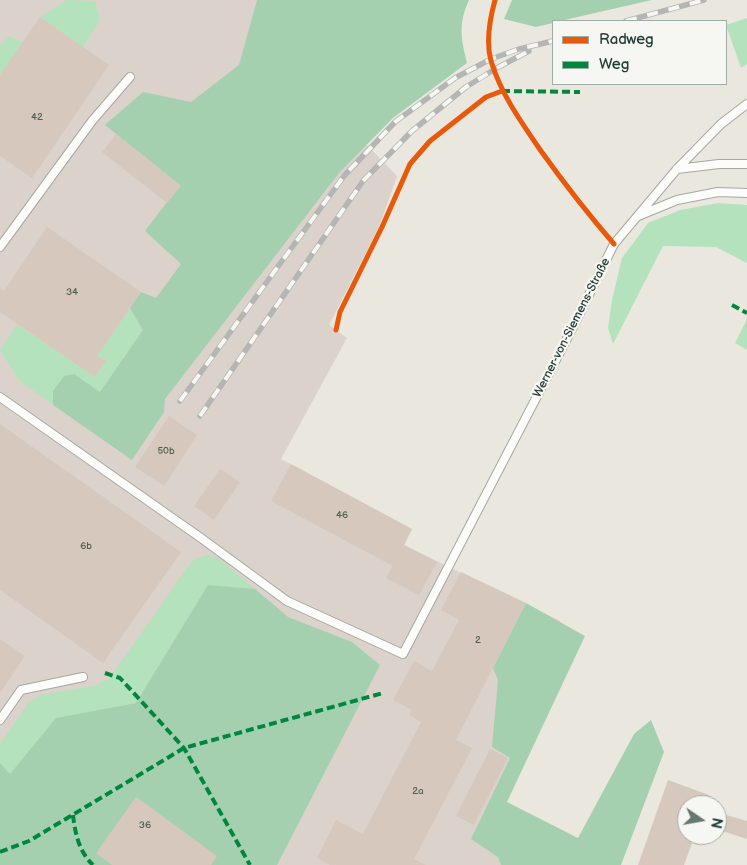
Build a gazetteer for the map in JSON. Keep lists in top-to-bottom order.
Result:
{
  "streets": {
    "lane": ["Werner-von-Siemens-Straße"]
  },
  "house_numbers": [
    "42",
    "34",
    "50b",
    "46",
    "6b",
    "2",
    "2a",
    "36"
  ],
  "legend": ["Radweg", "Weg"],
  "north": "right"
}
